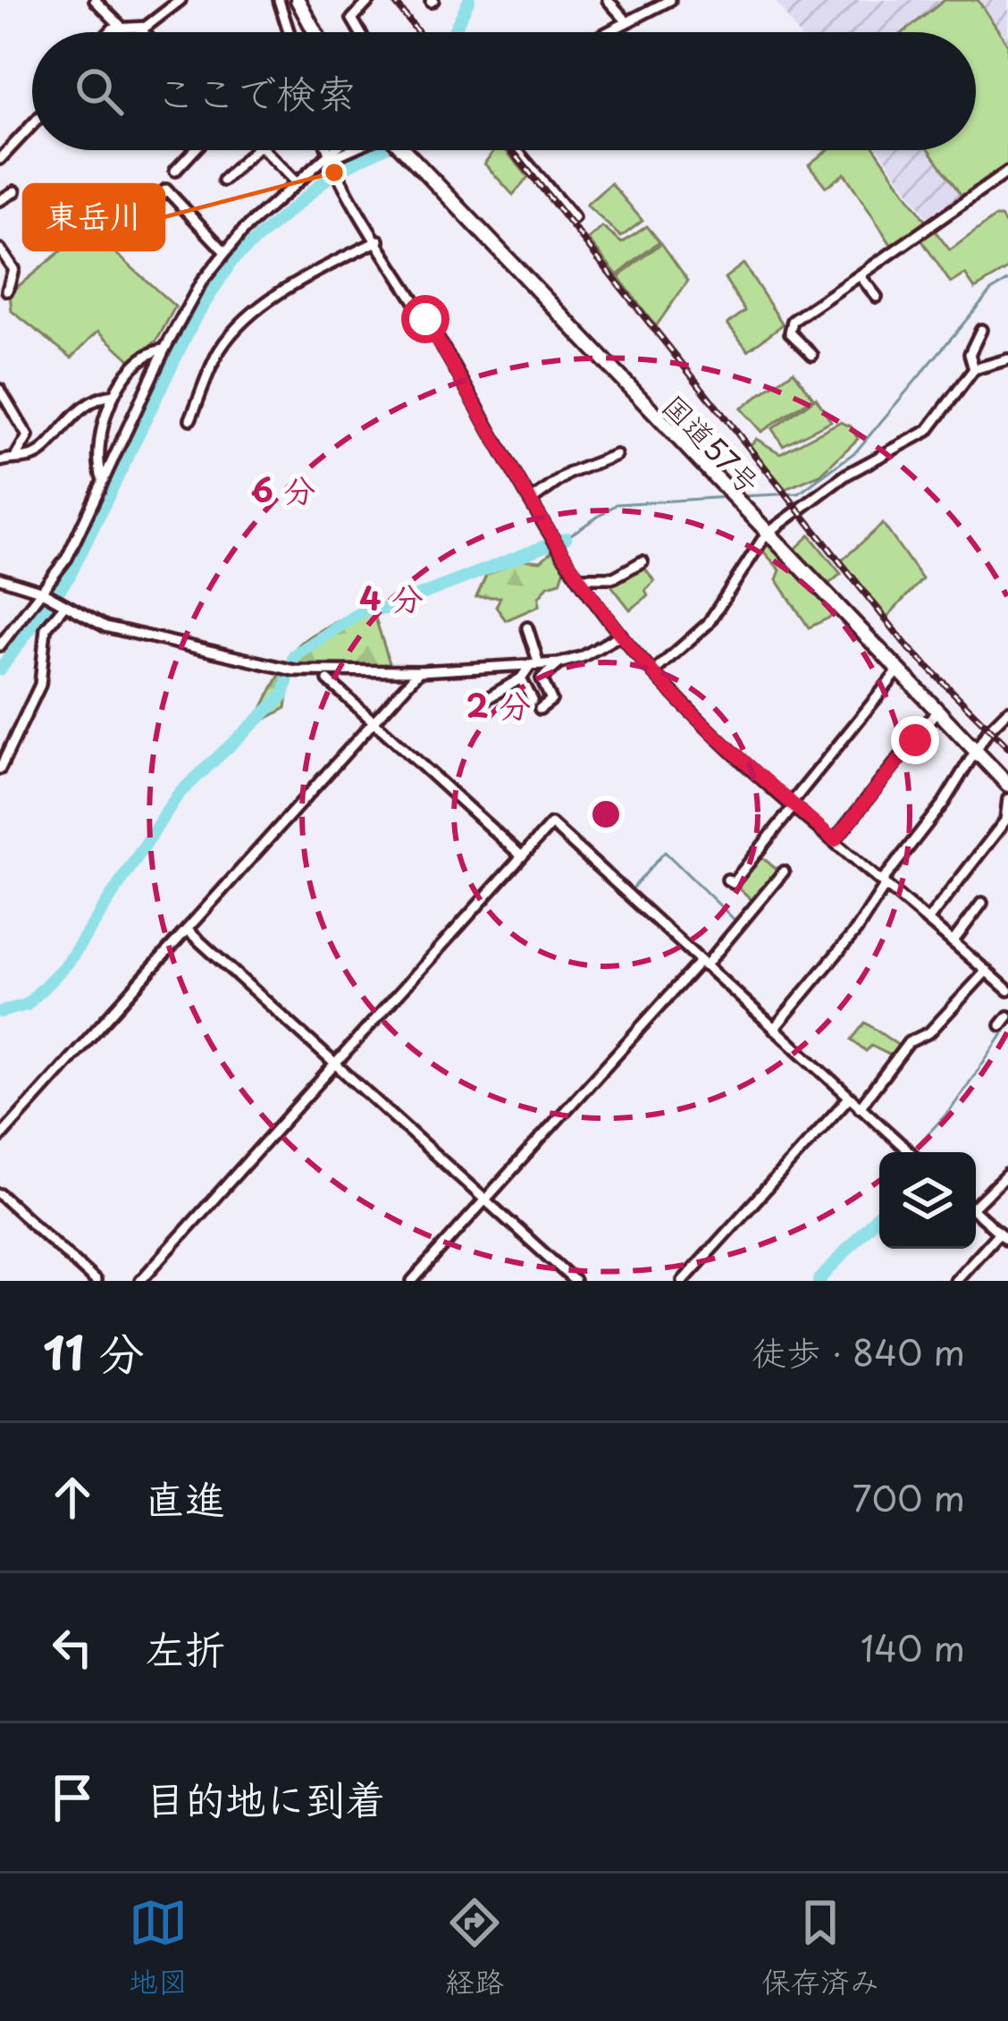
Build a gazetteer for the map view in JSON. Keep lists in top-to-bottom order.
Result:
{
  "streets": {
    "highway": ["国道57号"]
  },
  "places": ["東岳川"],
  "page": {
    "search": "ここで検索",
    "heading": ["11 分", "徒歩 · 840 m"],
    "list": [
      ["直進", "700 m"],
      ["左折", "140 m"],
      "目的地に到着"
    ],
    "nav": ["地図", "経路", "保存済み"]
  },
  "rings": ["6 分", "4 分", "2 分"]
}
